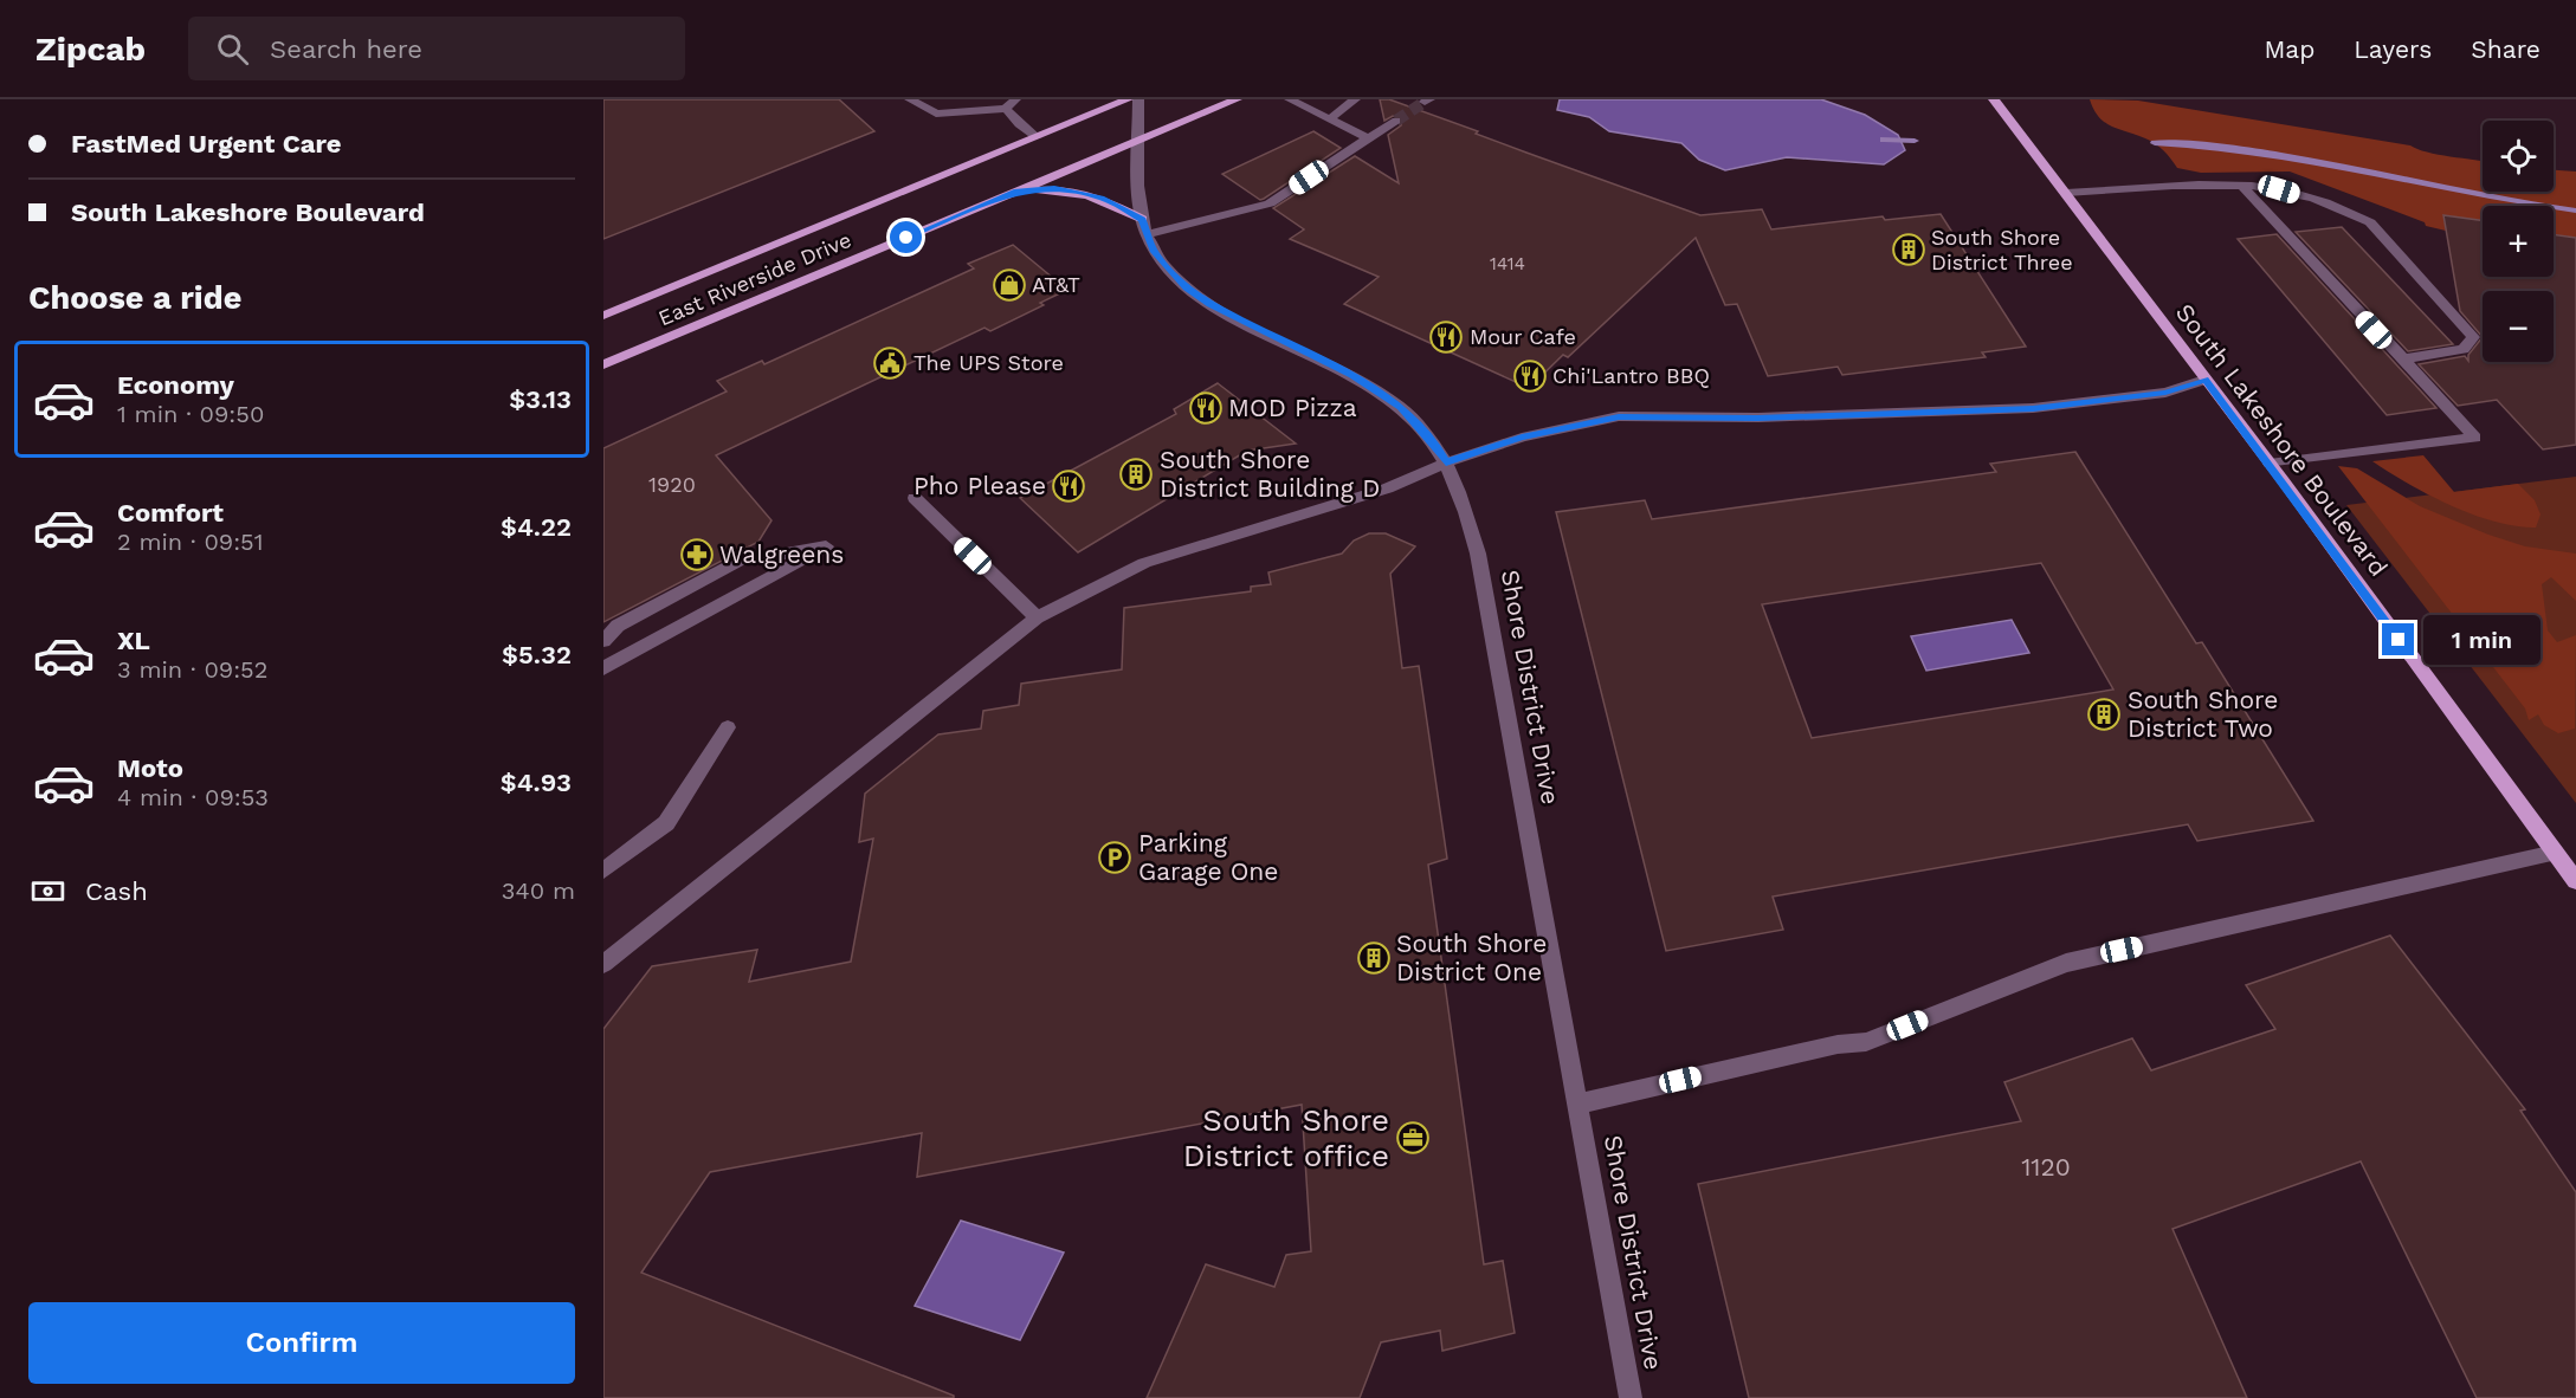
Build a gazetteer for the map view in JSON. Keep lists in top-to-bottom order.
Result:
{
  "streets": {
    "main road": ["East Riverside Drive", "South Lakeshore Boulevard"],
    "street": ["Shore District Drive"]
  },
  "crossings": [
    ["East Riverside Drive", "Shore District Drive"]
  ],
  "places": {
    "building": [
      "South Shore District Three",
      "South Shore District Building D",
      "South Shore District Two",
      "South Shore District One"
    ],
    "shop": ["AT&T"],
    "restaurant": [
      "Mour Cafe",
      "Chi'Lantro BBQ",
      "MOD Pizza",
      "Pho Please"
    ],
    "public building": ["The UPS Store"],
    "pharmacy": ["Walgreens"],
    "parking": ["Parking Garage One"],
    "office": ["South Shore District office"]
  },
  "house_numbers": ["1414", "1920", "1120"],
  "page": {
    "header": "Zipcab",
    "search": "Search here",
    "nav": ["Map", "Layers", "Share"],
    "banner": ["FastMed Urgent Care", "South Lakeshore Boulevard"],
    "map_buttons": ["+", "−"],
    "heading": "Choose a ride",
    "list": [
      {
        "name": "Economy",
        "note": "1 min · 09:50",
        "value": "$3.13"
      },
      {
        "name": "Comfort",
        "note": "2 min · 09:51",
        "value": "$4.22"
      },
      {
        "name": "XL",
        "note": "3 min · 09:52",
        "value": "$5.32"
      },
      {
        "name": "Moto",
        "note": "4 min · 09:53",
        "value": "$4.93"
      }
    ],
    "bubble": "1 min",
    "pay": ["Cash", "340 m"],
    "buttons": "Confirm"
  }
}
